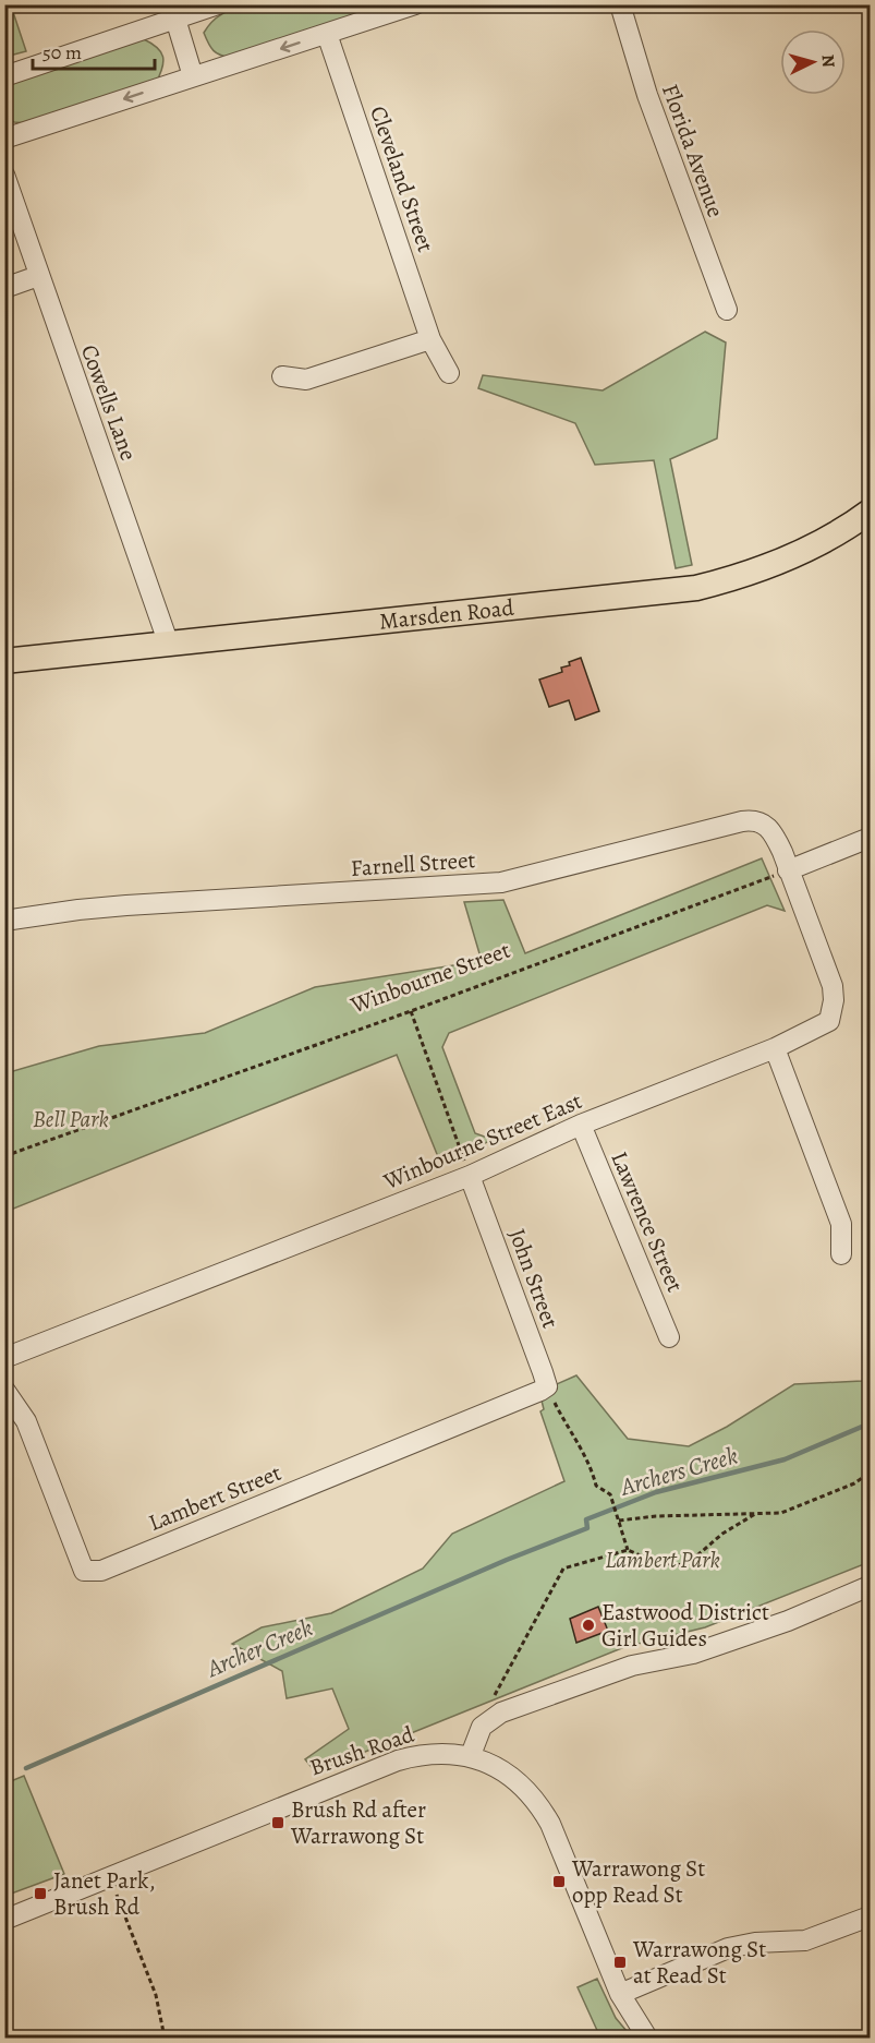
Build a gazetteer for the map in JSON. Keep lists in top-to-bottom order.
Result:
{
  "streets": {
    "main road": ["Marsden Road"],
    "street": [
      "Florida Avenue",
      "Cleveland Street",
      "Cowells Lane",
      "Farnell Street",
      "Winbourne Street East",
      "Lawrence Street",
      "John Street",
      "Lambert Street",
      "Brush Road"
    ],
    "path": ["Winbourne Street"]
  },
  "crossings": [
    ["Cowells Lane", "Marsden Road"],
    ["Farnell Street", "Winbourne Street"],
    ["Farnell Street", "Winbourne Street East"],
    ["Winbourne Street", "Winbourne Street East"],
    ["Winbourne Street East", "Lawrence Street"],
    ["Winbourne Street East", "John Street"],
    ["John Street", "Lambert Street"]
  ],
  "water": ["Archers Creek", "Archer Creek"],
  "parks": ["Bell Park", "Lambert Park"],
  "places": {
    "other": ["Eastwood District Girl Guides"],
    "transit": [
      "Brush Rd after Warrawong St",
      "Warrawong St opp Read St",
      "Janet Park, Brush Rd",
      "Warrawong St at Read St"
    ]
  },
  "scale_bar": "50 m",
  "north": "right"
}
